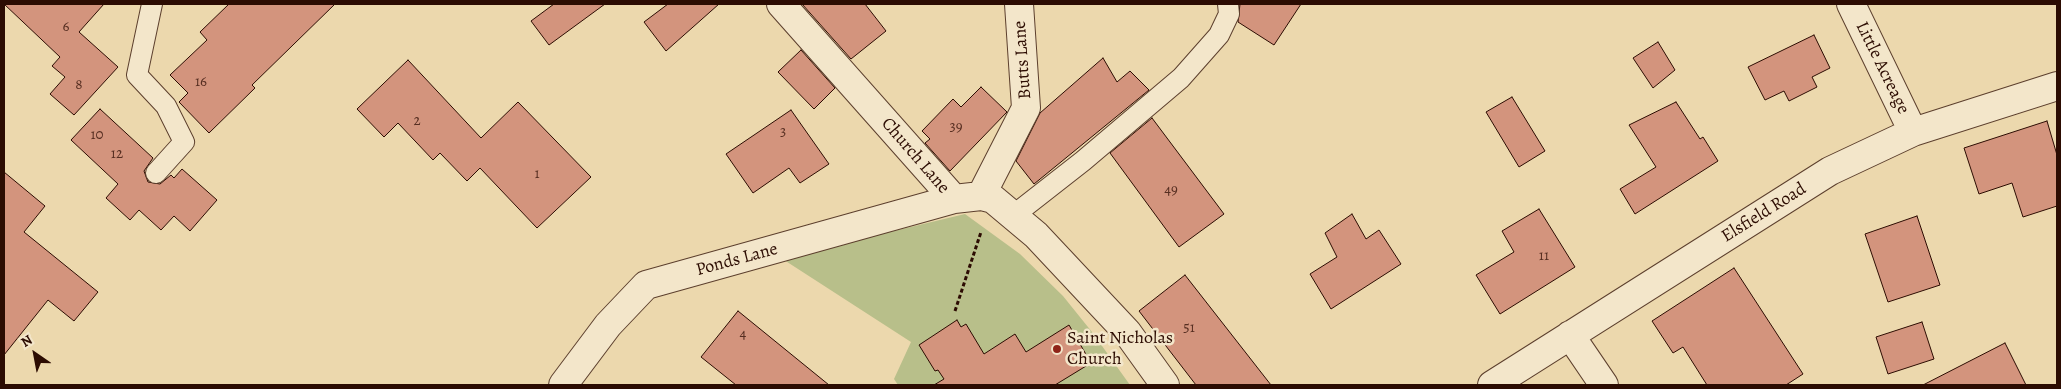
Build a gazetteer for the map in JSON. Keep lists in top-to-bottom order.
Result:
{
  "streets": {
    "street": [
      "Butts Lane",
      "Little Acreage",
      "Church Lane",
      "Elsfield Road",
      "Ponds Lane"
    ]
  },
  "crossings": [
    ["Butts Lane", "Church Lane"],
    ["Little Acreage", "Elsfield Road"],
    ["Church Lane", "Ponds Lane"]
  ],
  "places": ["Saint Nicholas Church"],
  "house_numbers": [
    "6",
    "16",
    "8",
    "2",
    "39",
    "3",
    "10",
    "12",
    "1",
    "49",
    "11",
    "51",
    "4"
  ],
  "north": "top left"
}
